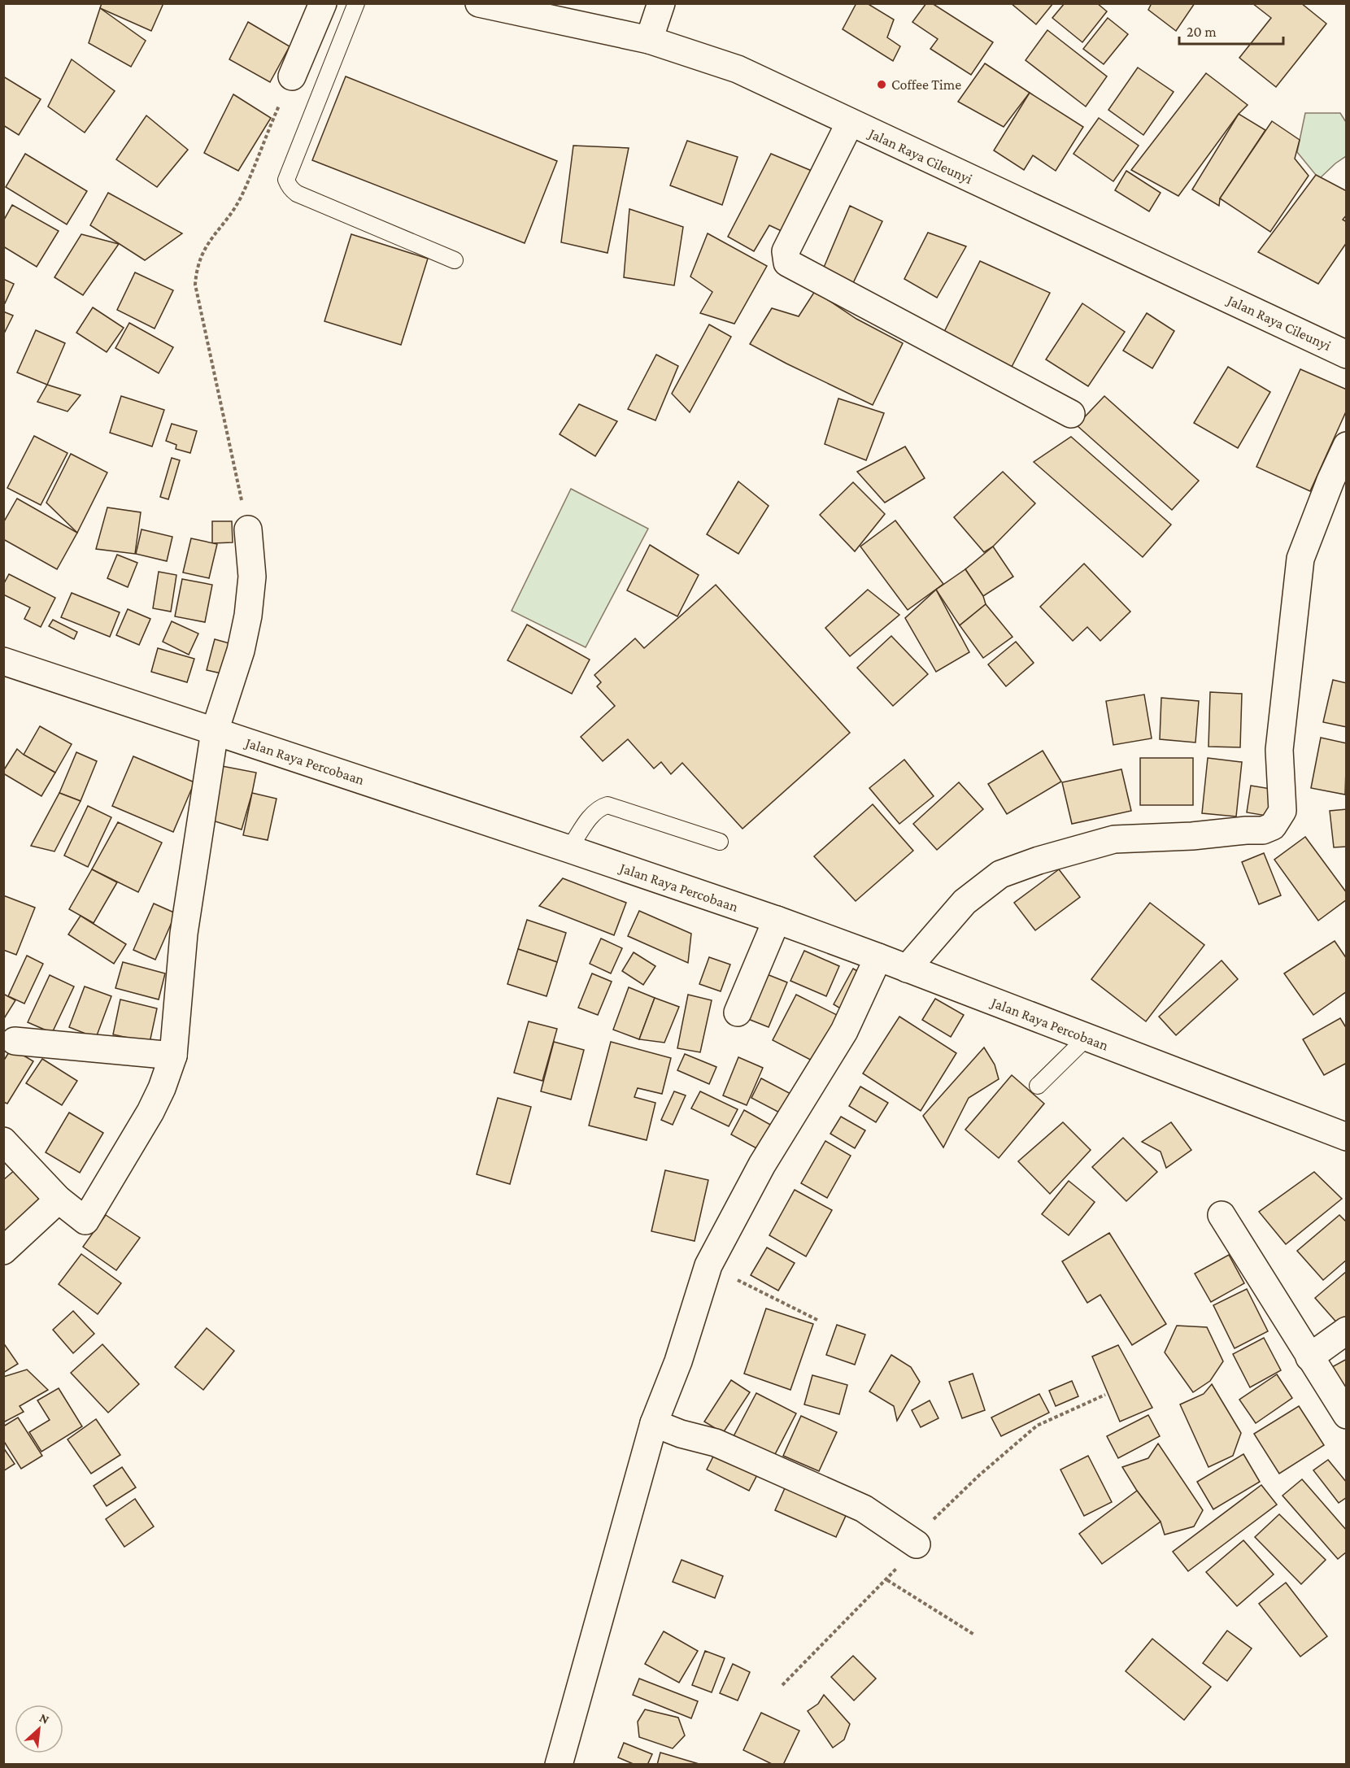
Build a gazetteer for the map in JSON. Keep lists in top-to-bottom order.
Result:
{
  "streets": {
    "main road": ["Jalan Raya Cileunyi", "Jalan Raya Percobaan"]
  },
  "places": ["Coffee Time"],
  "scale_bar": "20 m",
  "north": "top right"
}
